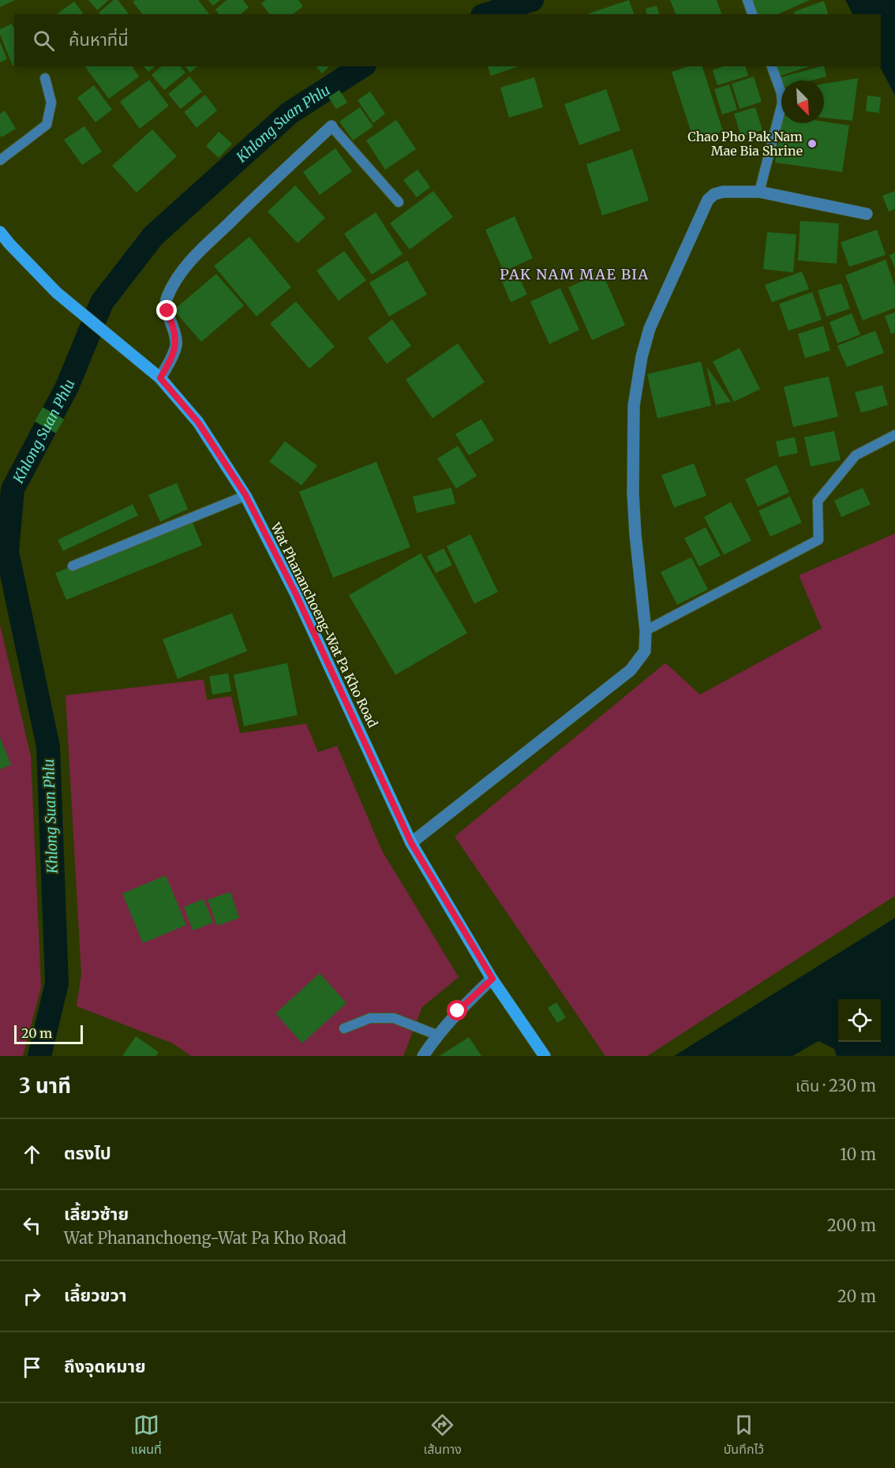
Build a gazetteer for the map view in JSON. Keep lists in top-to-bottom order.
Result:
{
  "streets": {
    "main road": ["Wat Phananchoeng-Wat Pa Kho Road"]
  },
  "districts": ["PAK NAM MAE BIA"],
  "water": ["Khlong Suan Phlu"],
  "places": ["Chao Pho Pak Nam Mae Bia Shrine"],
  "scale_bar": "20 m",
  "north": "bottom right",
  "page": {
    "search": "ค้นหาที่นี่",
    "scale": "20 m",
    "heading": ["3 นาที", "เดิน · 230 m"],
    "list": [
      ["ตรงไป", "10 m"],
      ["เลี้ยวซ้าย", "Wat Phananchoeng-Wat Pa Kho Road", "200 m"],
      ["เลี้ยวขวา", "20 m"],
      "ถึงจุดหมาย"
    ],
    "nav": ["แผนที่", "เส้นทาง", "บันทึกไว้"]
  }
}
